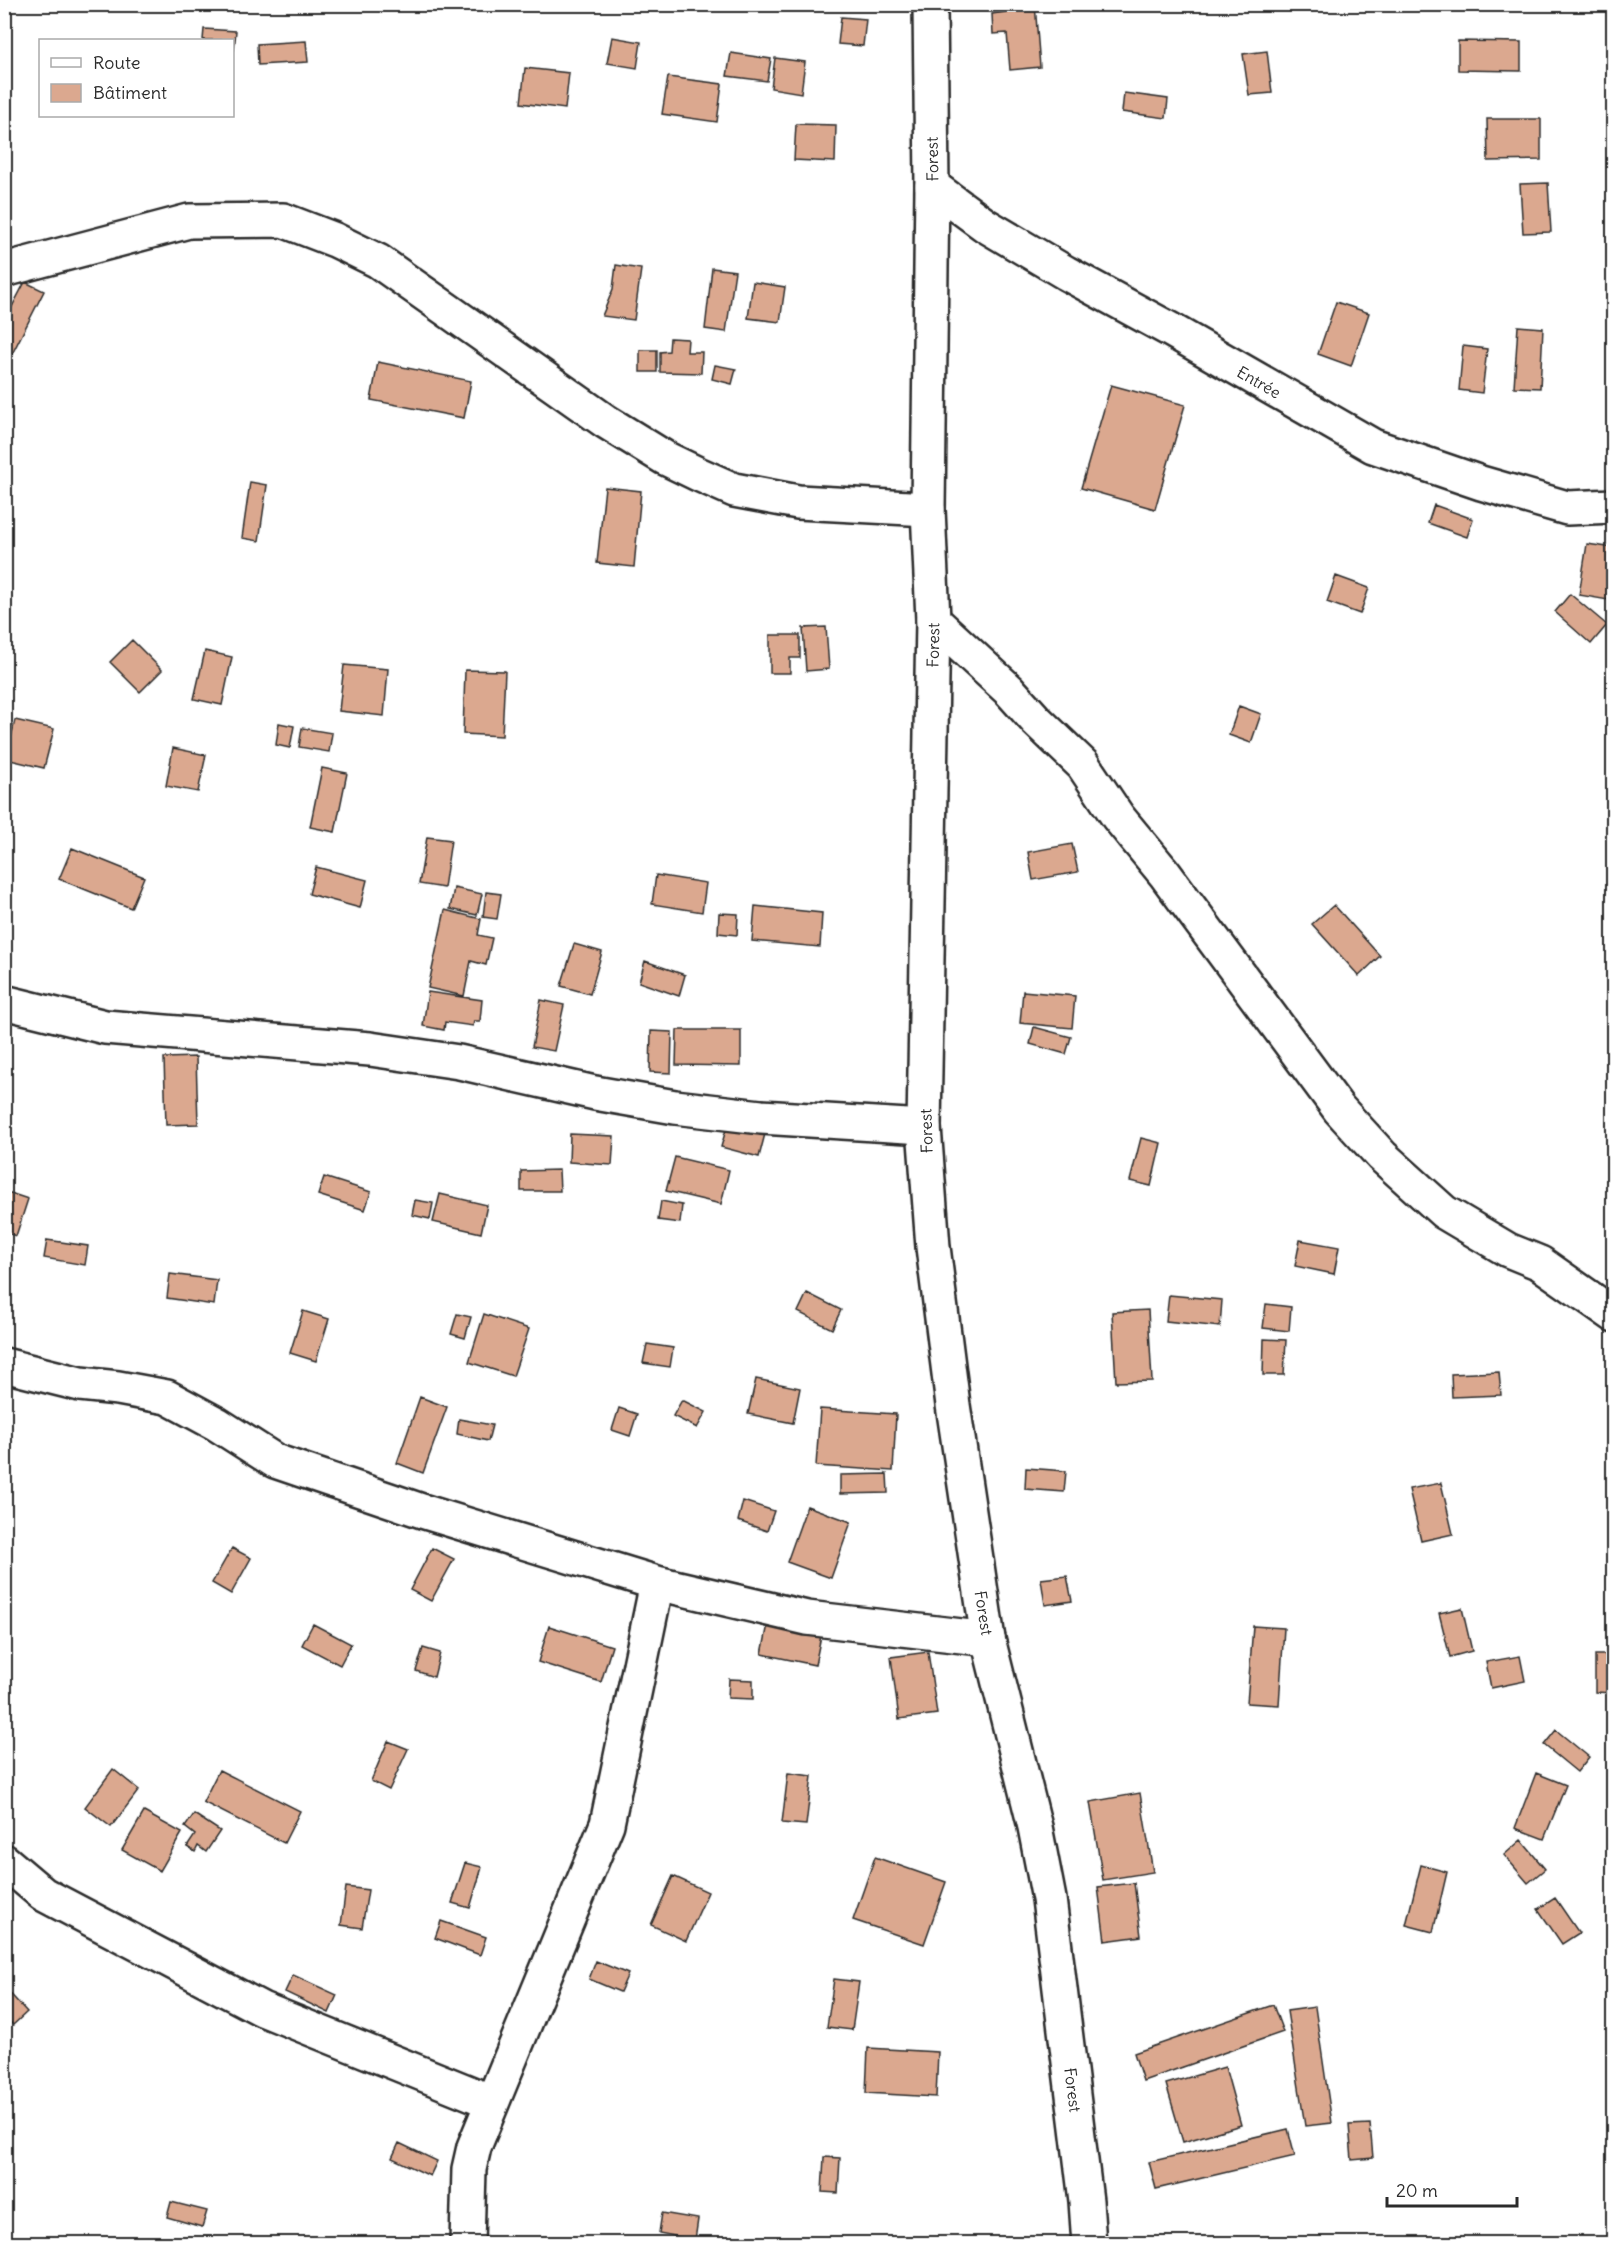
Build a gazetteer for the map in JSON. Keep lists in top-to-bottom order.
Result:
{
  "streets": {
    "street": ["Forest", "Entrée"]
  },
  "crossings": [
    ["Forest", "Entrée"]
  ],
  "legend": ["Route", "Bâtiment"],
  "scale_bar": "20 m"
}
